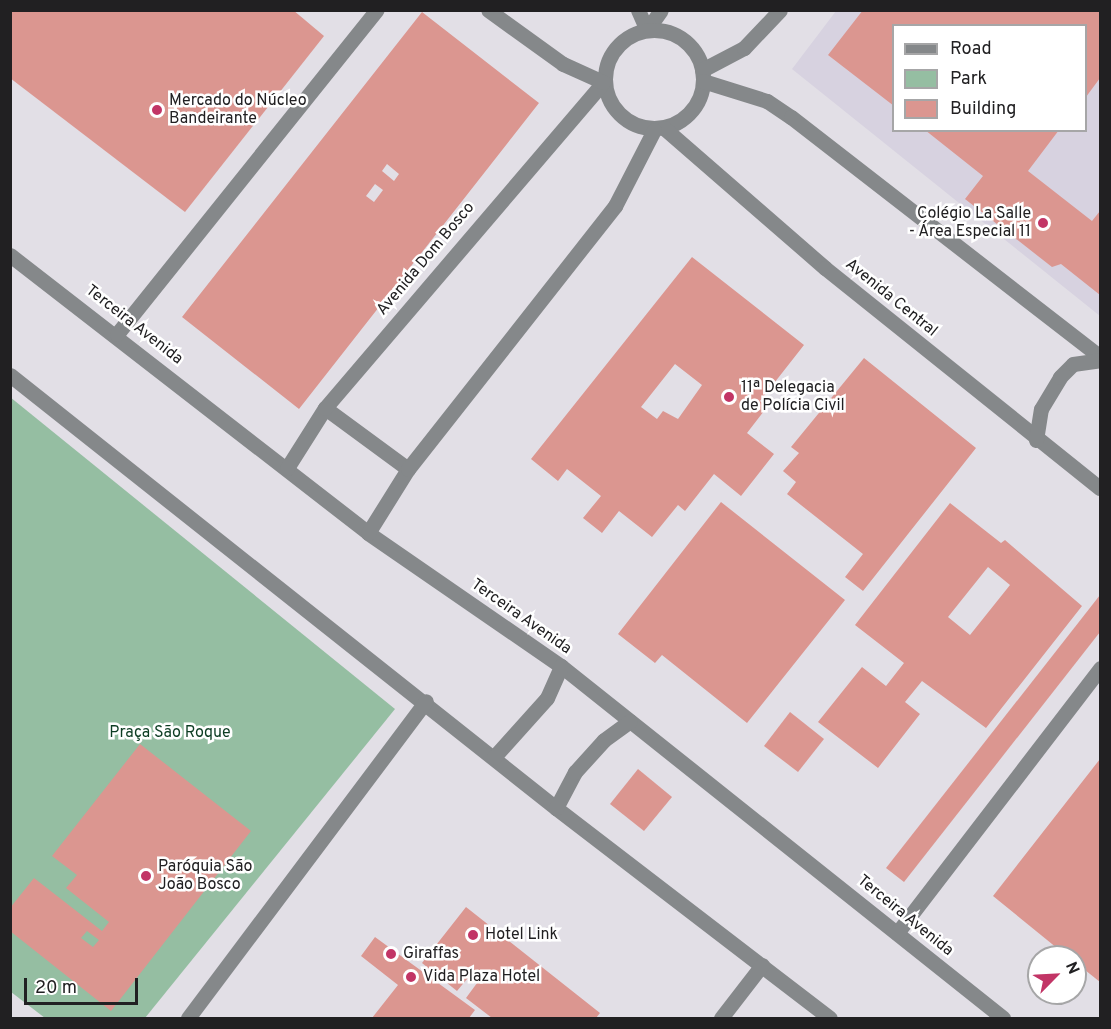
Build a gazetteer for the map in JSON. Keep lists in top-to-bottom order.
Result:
{
  "streets": {
    "street": ["Avenida Dom Bosco", "Avenida Central", "Terceira Avenida"]
  },
  "crossings": [
    ["Avenida Dom Bosco", "Avenida Central"],
    ["Avenida Dom Bosco", "Terceira Avenida"]
  ],
  "parks": ["Praça São Roque"],
  "places": [
    "Mercado do Núcleo Bandeirante",
    "Colégio La Salle - Área Especial 11",
    "11ª Delegacia de Polícia Civil",
    "Paróquia São João Bosco",
    "Hotel Link",
    "Giraffas",
    "Vida Plaza Hotel"
  ],
  "legend": ["Road", "Park", "Building"],
  "scale_bar": "20 m",
  "north": "top right"
}
